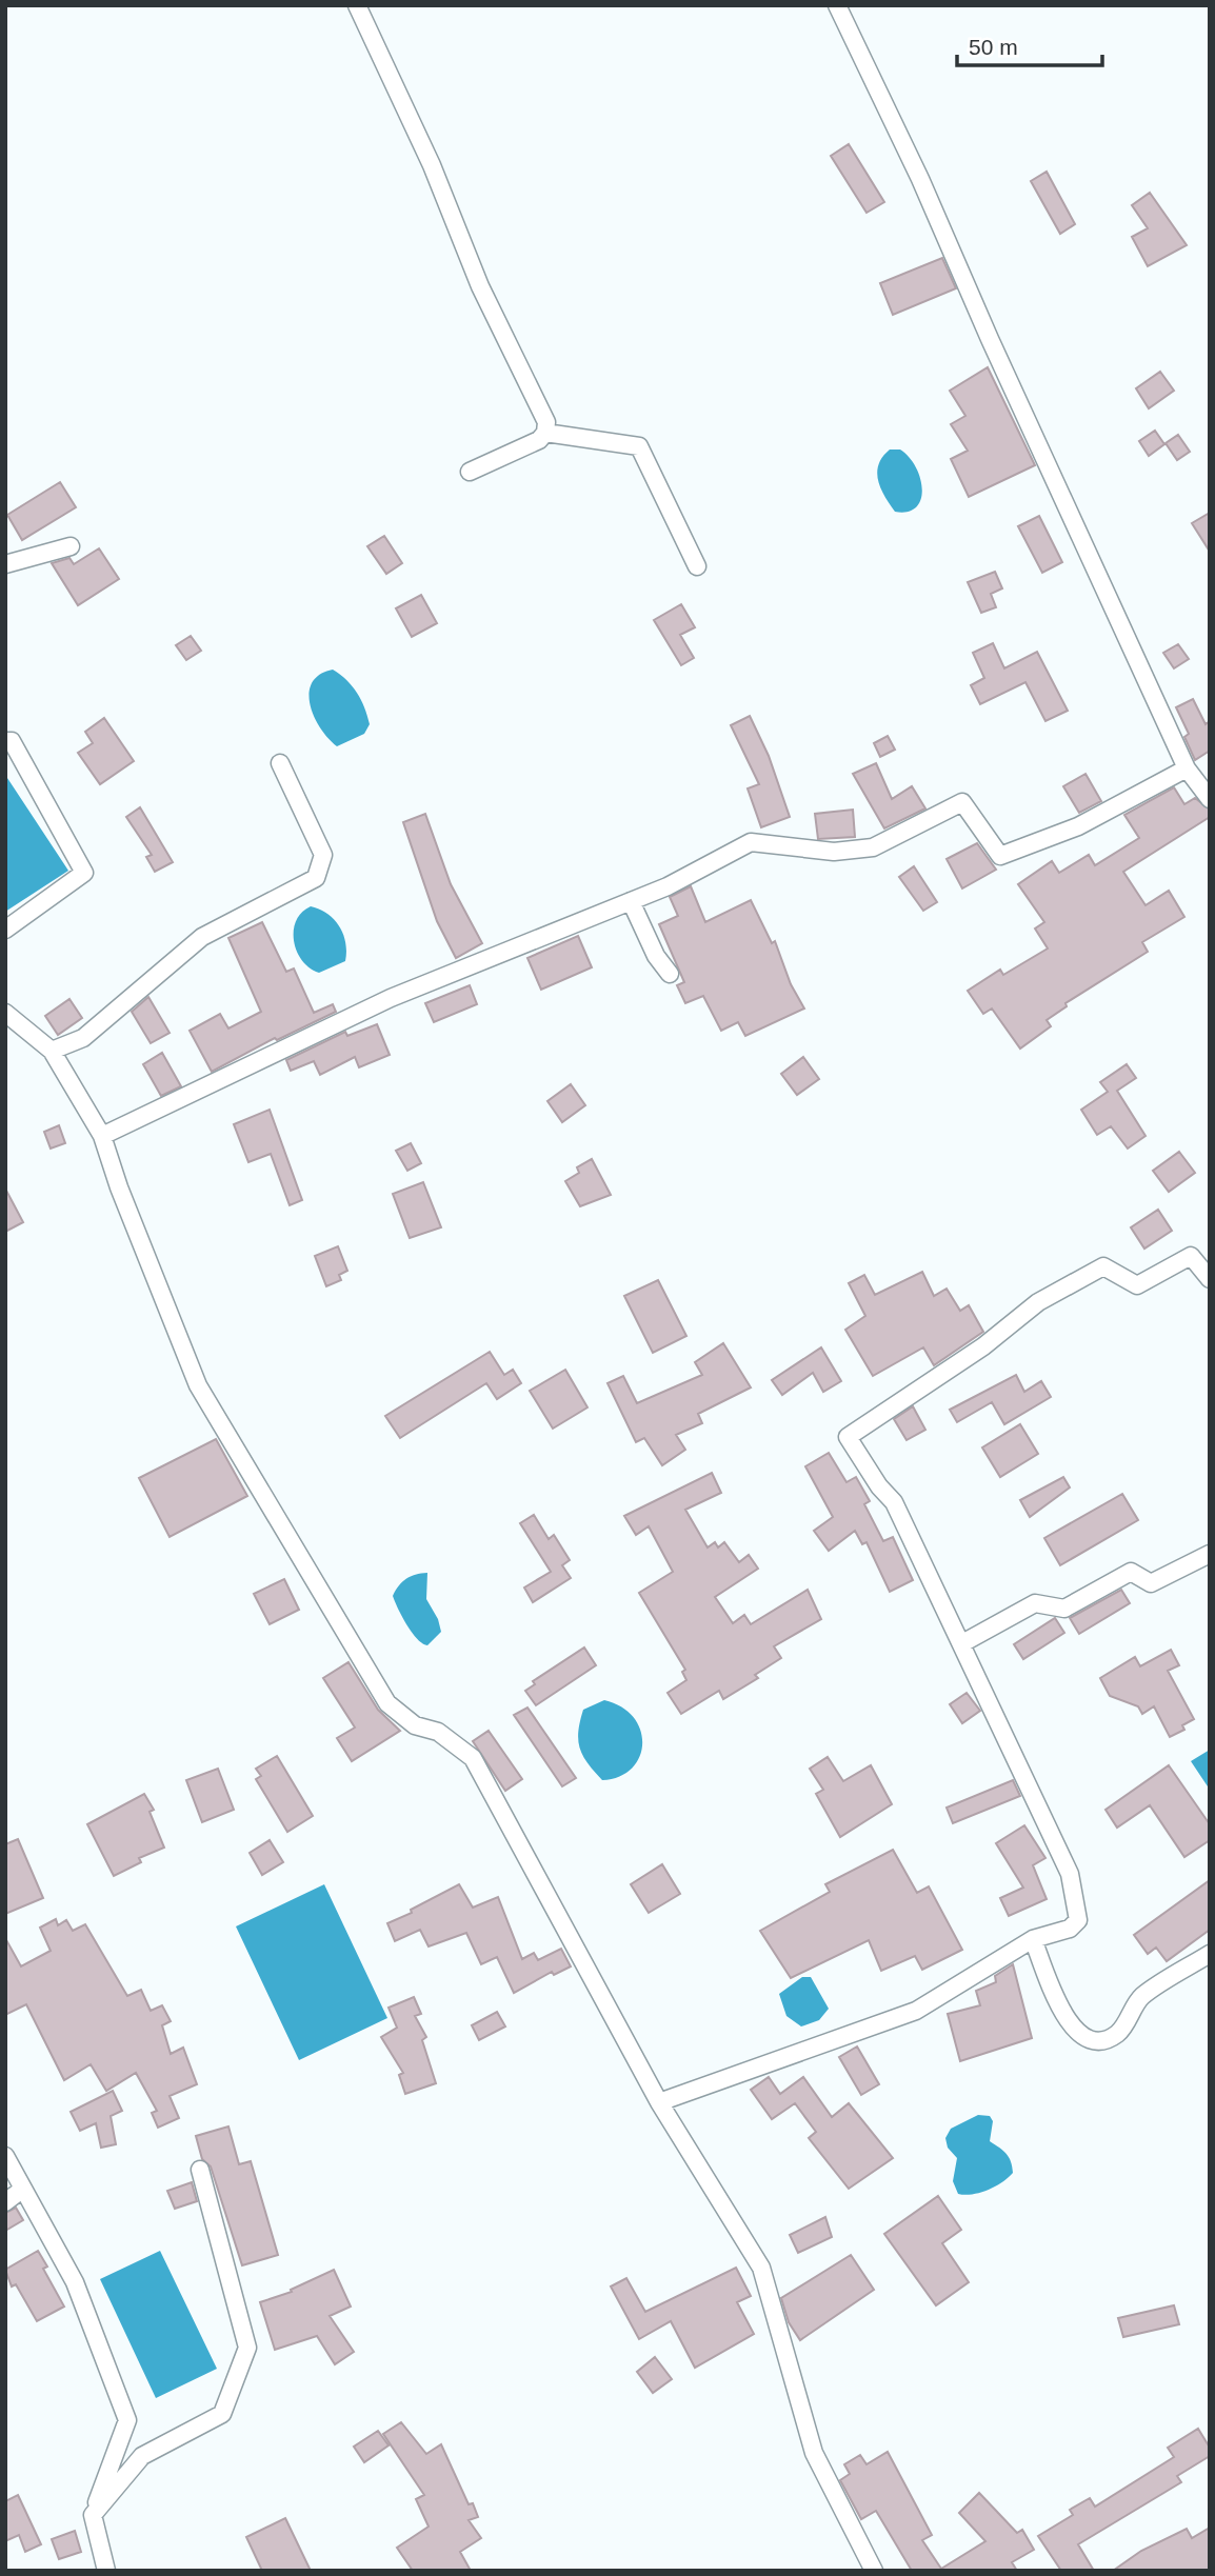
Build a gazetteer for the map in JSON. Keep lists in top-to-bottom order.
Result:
{
  "scale_bar": "50 m"
}
